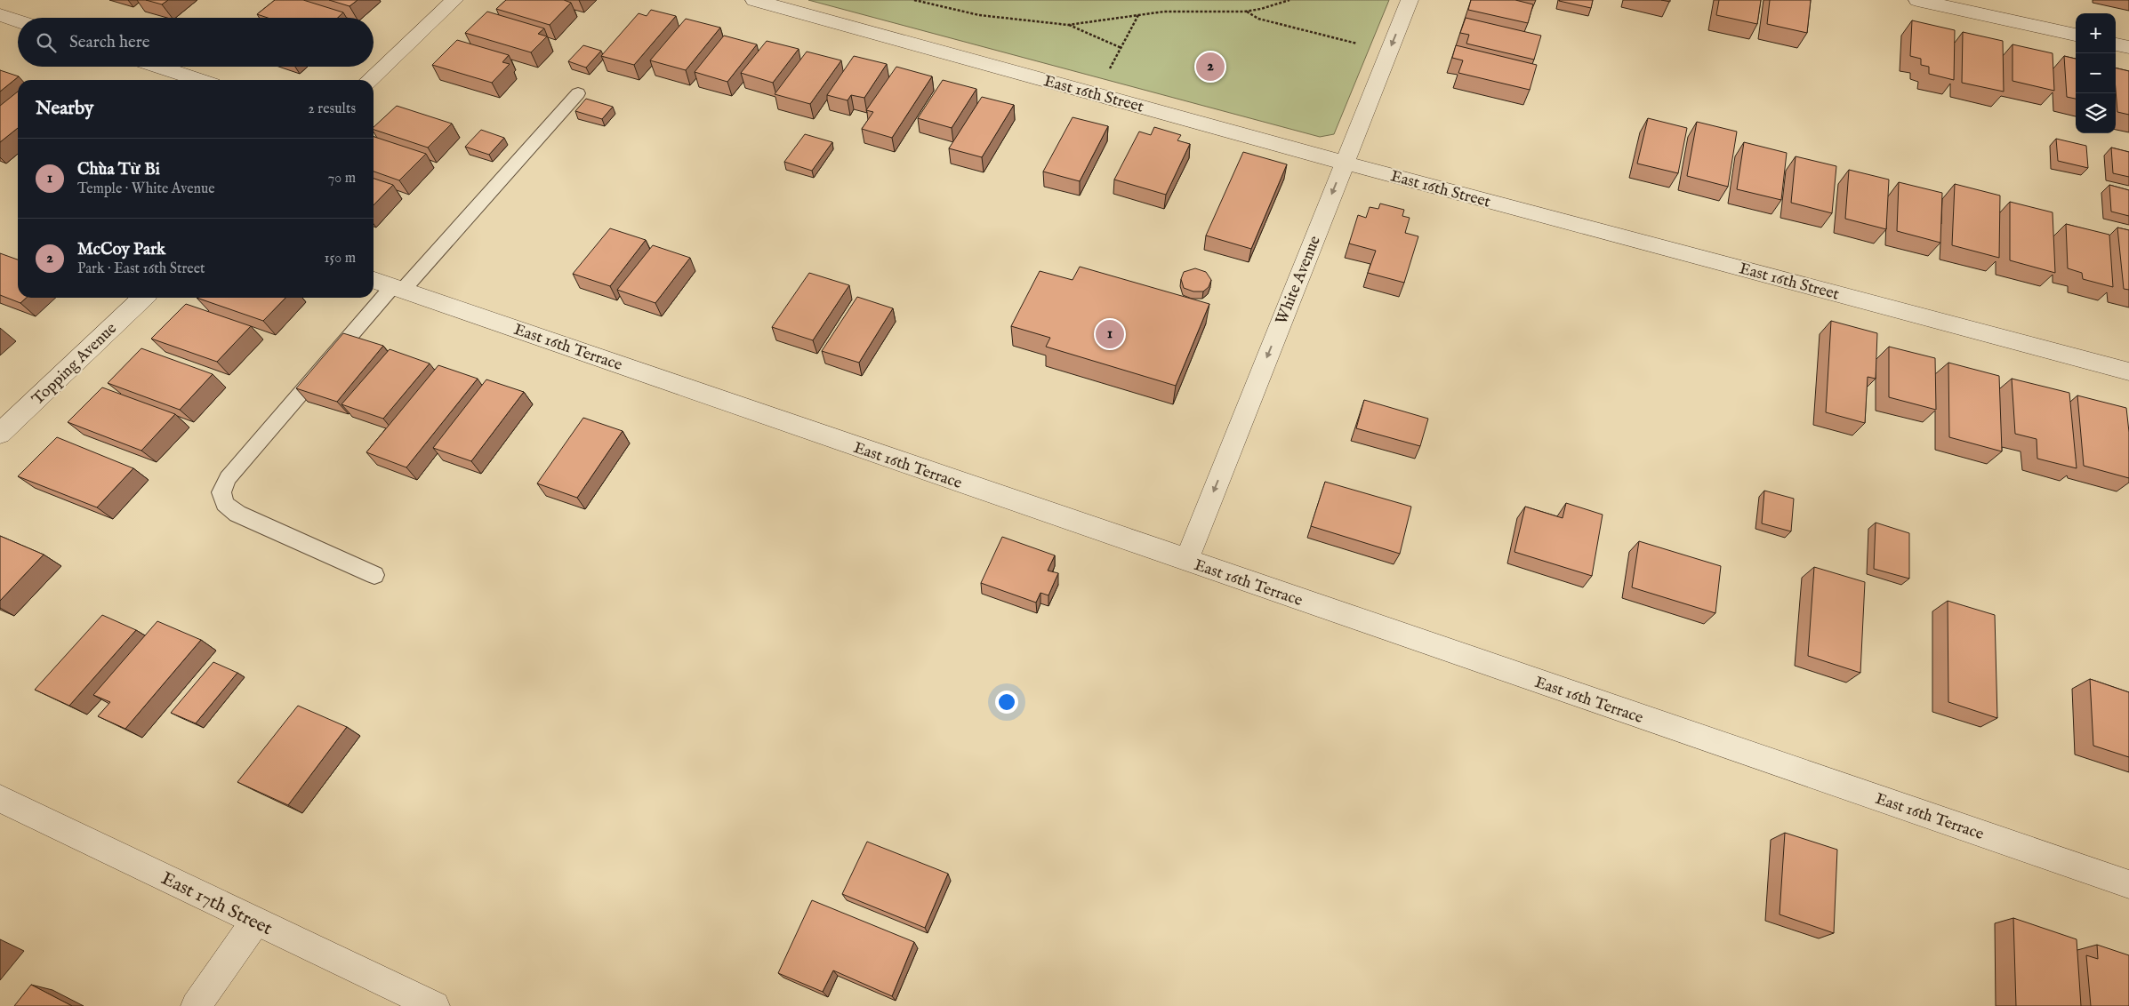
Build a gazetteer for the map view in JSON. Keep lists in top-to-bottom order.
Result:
{
  "streets": {
    "street": [
      "East 16th Street",
      "White Avenue",
      "East 16th Terrace",
      "Topping Avenue",
      "East 17th Street"
    ]
  },
  "crossings": [
    ["East 16th Street", "White Avenue"],
    ["White Avenue", "East 16th Terrace"]
  ],
  "one_way": ["White Avenue"],
  "page": {
    "map_buttons": ["+", "−"],
    "search": "Search here",
    "pins": ["2", "1"],
    "heading": ["Nearby", "2 results"],
    "list": [
      {
        "mark": "1",
        "name": "Chùa Từ Bi",
        "note": "Temple · White Avenue",
        "value": "70 m"
      },
      {
        "mark": "2",
        "name": "McCoy Park",
        "note": "Park · East 16th Street",
        "value": "150 m"
      }
    ]
  }
}
